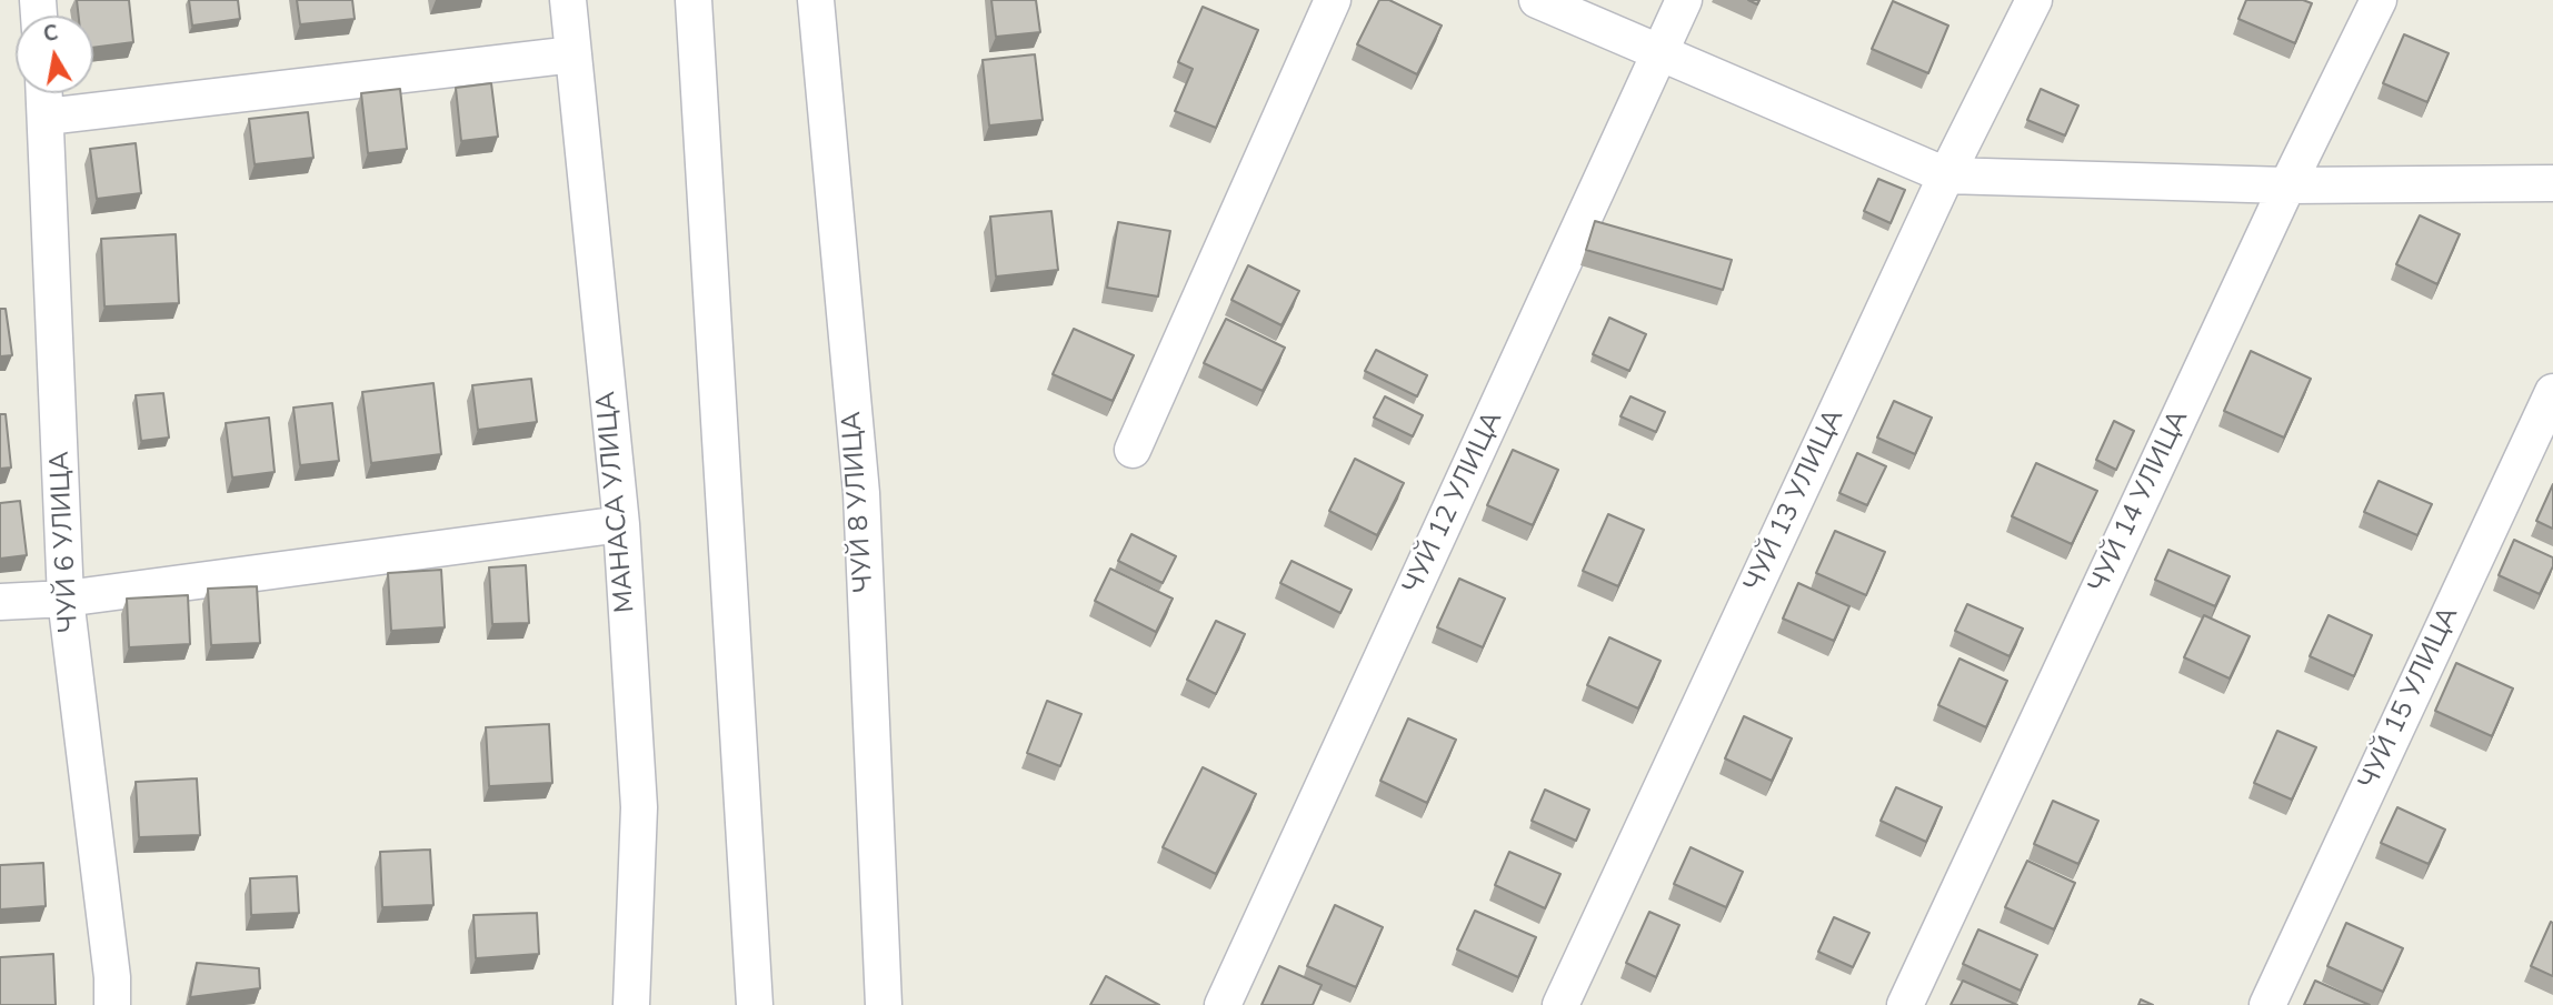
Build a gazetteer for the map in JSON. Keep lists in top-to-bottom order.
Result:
{
  "streets": {
    "street": [
      "ЧУЙ 13 УЛИЦА",
      "МАНАСА УЛИЦА",
      "ЧУЙ 8 УЛИЦА",
      "ЧУЙ 14 УЛИЦА",
      "ЧУЙ 12 УЛИЦА",
      "ЧУЙ 6 УЛИЦА",
      "ЧУЙ 15 УЛИЦА"
    ]
  },
  "north": "top"
}
